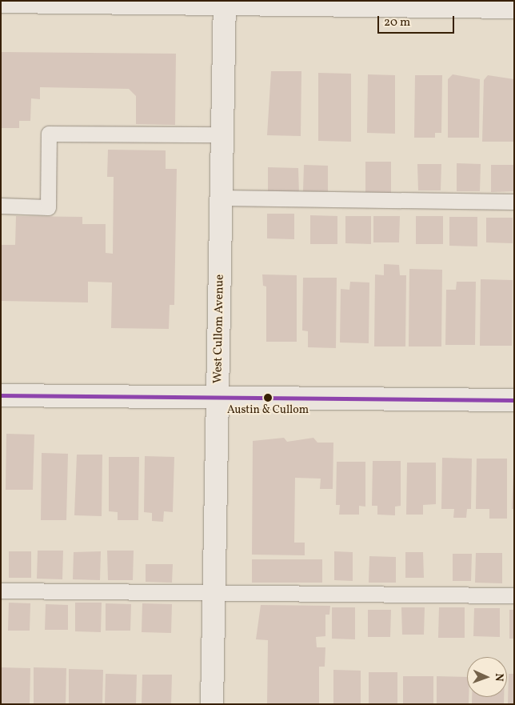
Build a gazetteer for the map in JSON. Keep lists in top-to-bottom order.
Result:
{
  "streets": {
    "street": ["West Cullom Avenue"]
  },
  "places": ["Austin & Cullom"],
  "scale_bar": "20 m",
  "north": "right"
}
